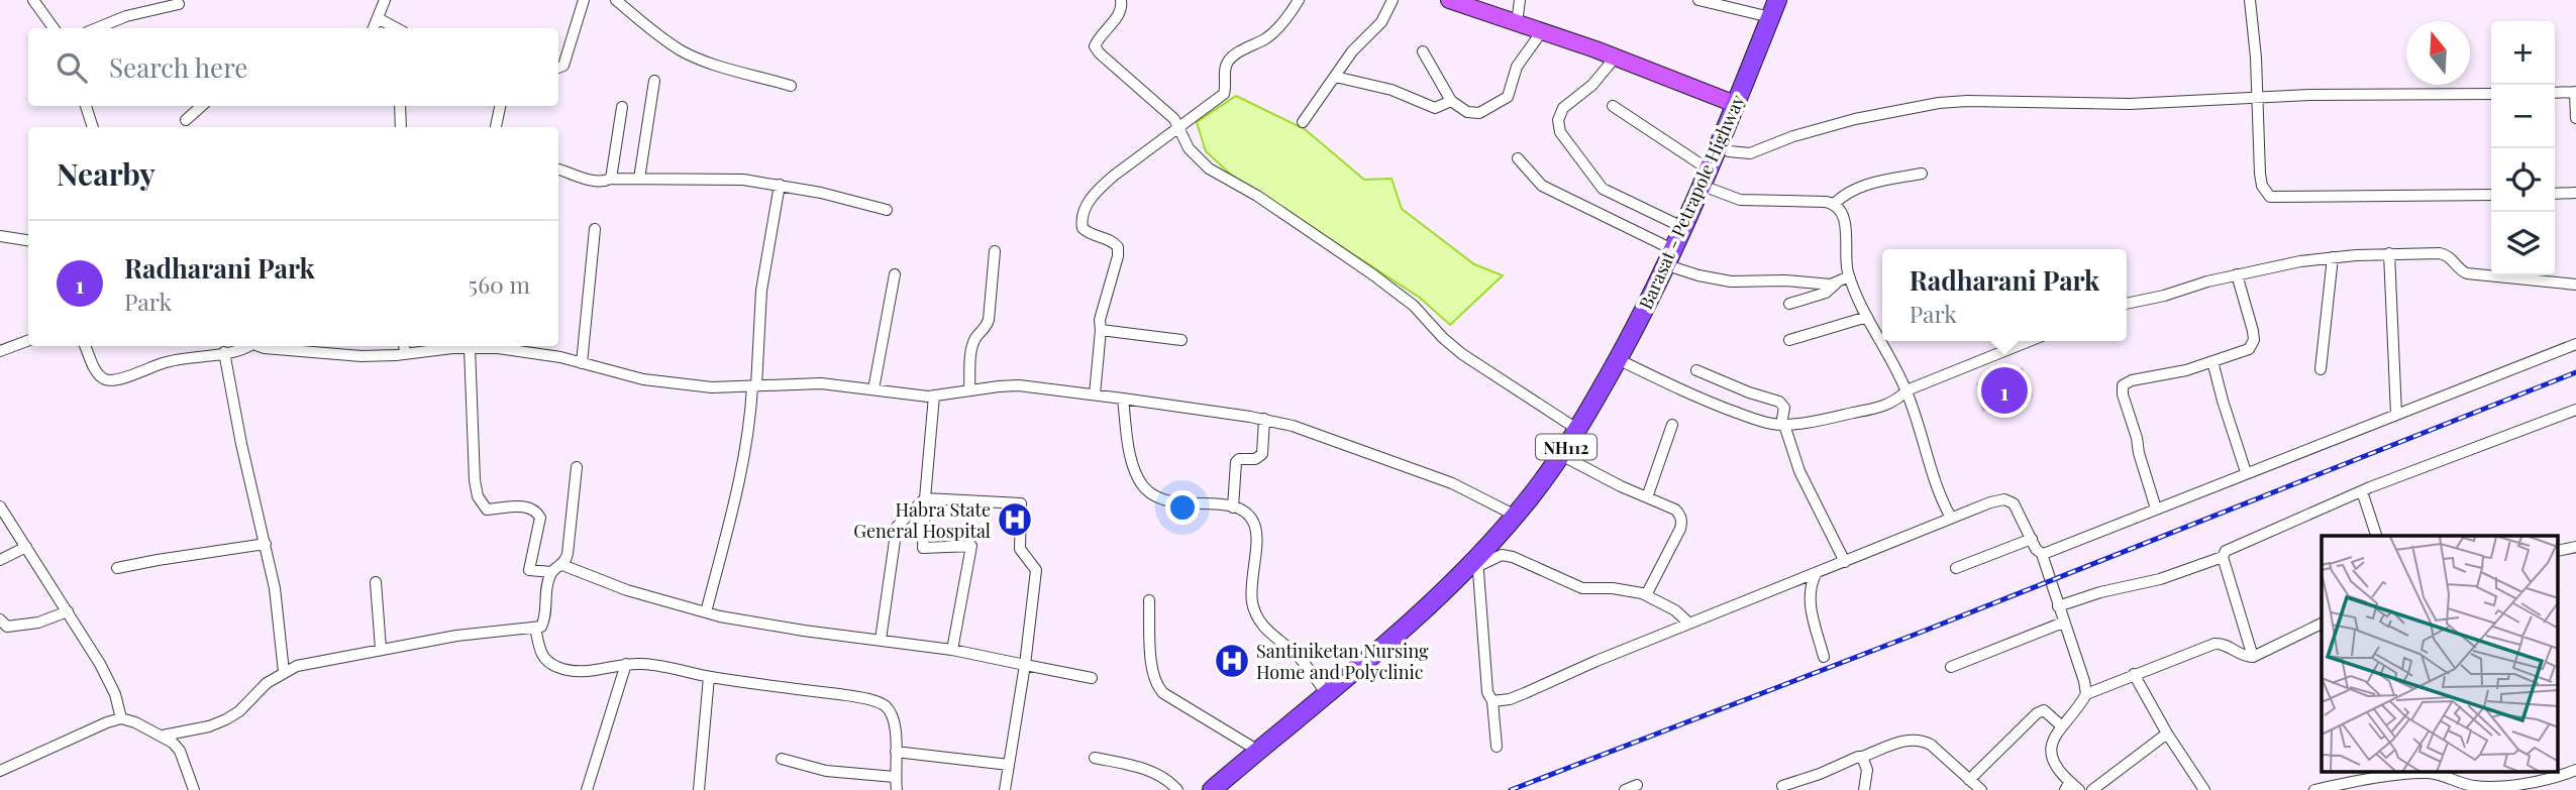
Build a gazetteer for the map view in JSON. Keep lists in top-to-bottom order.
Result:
{
  "streets": {
    "highway": ["Barasat - Petrapole Highway", "NH112"]
  },
  "places": {
    "hospital": ["Habra State General Hospital", "Santiniketan Nursing Home and Polyclinic"]
  },
  "north": "top",
  "page": {
    "map_buttons": ["+", "−"],
    "search": "Search here",
    "heading": "Nearby",
    "list": [
      {
        "mark": "1",
        "name": "Radharani Park",
        "note": "Park",
        "value": "560 m"
      }
    ],
    "popup": ["Radharani Park", "Park"],
    "pins": "1"
  }
}
